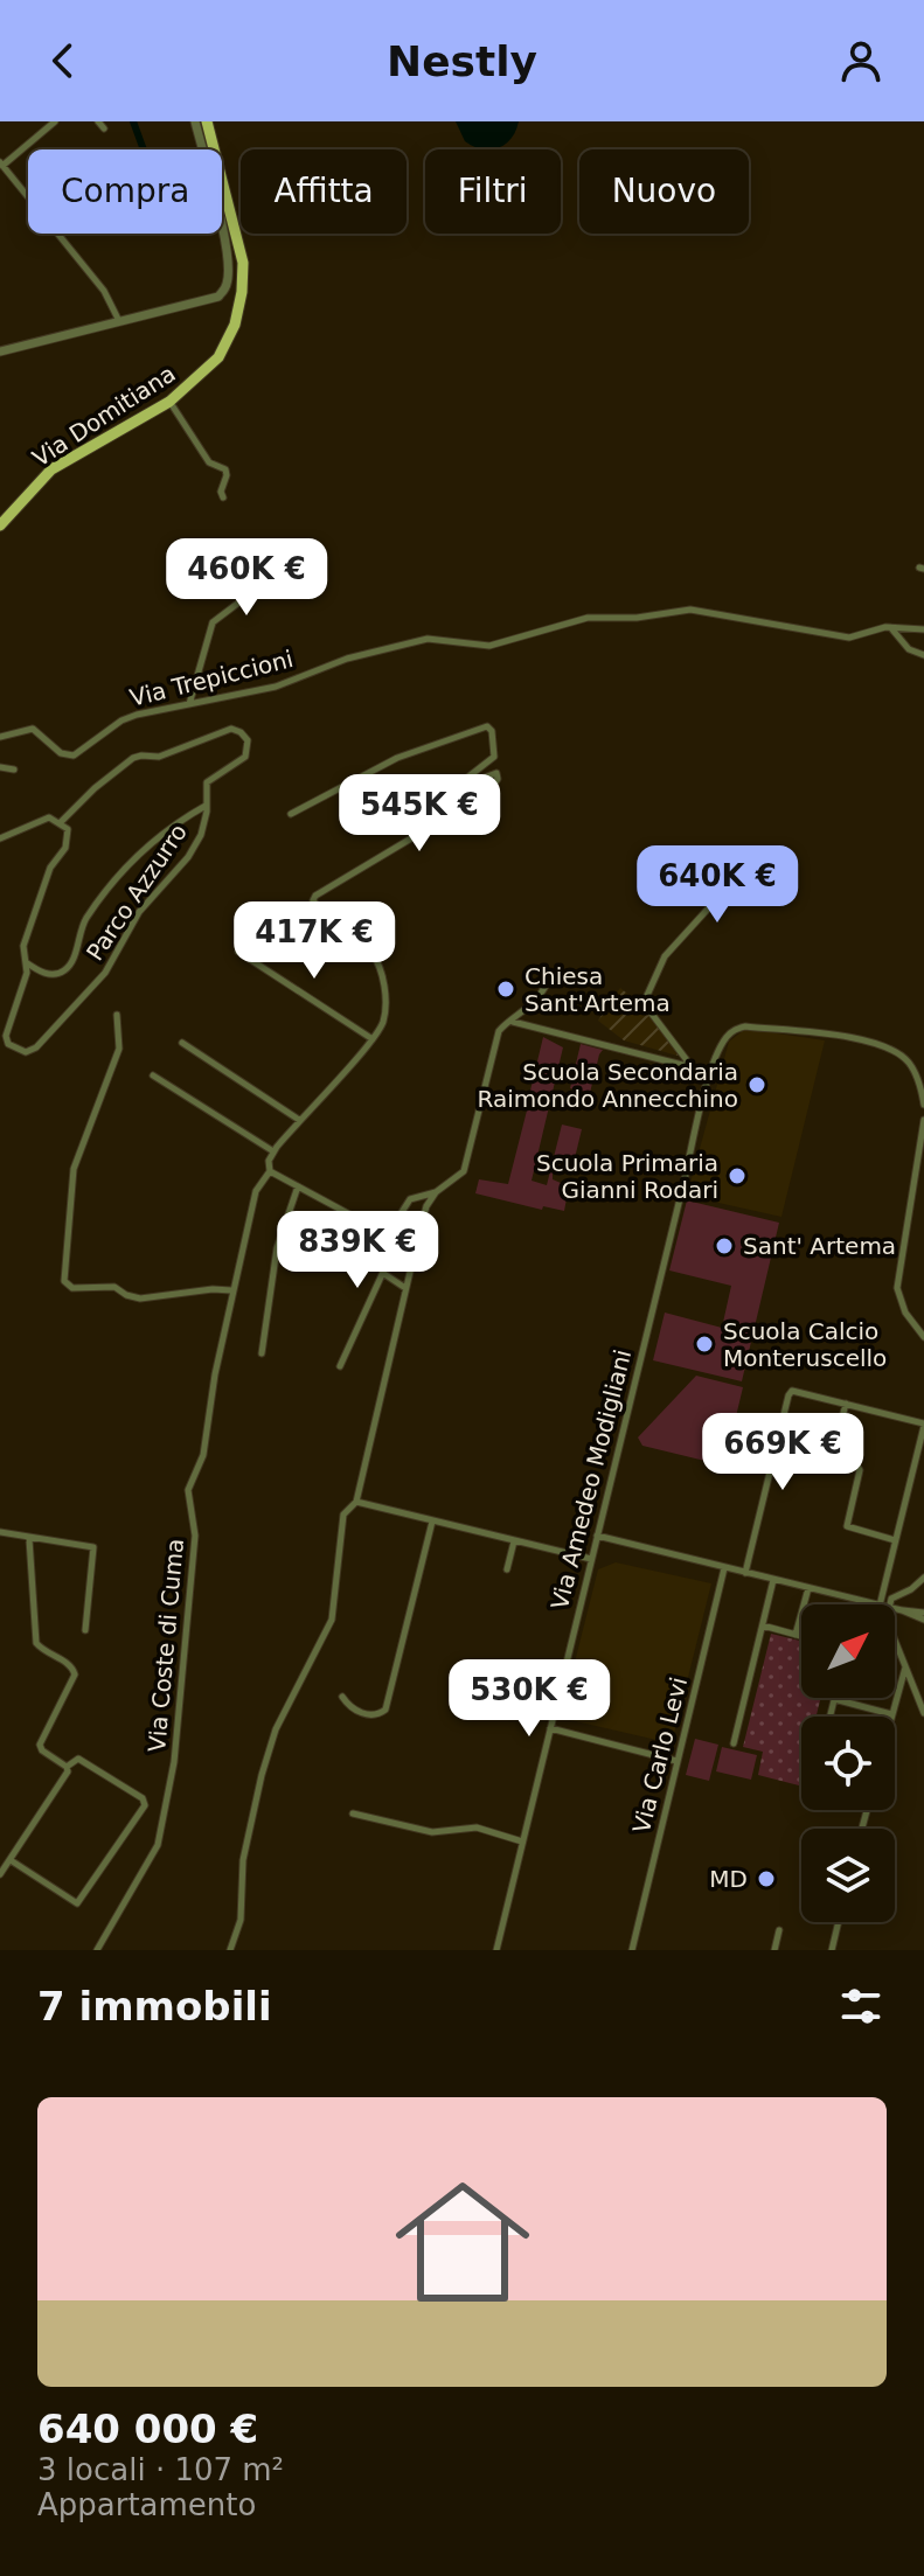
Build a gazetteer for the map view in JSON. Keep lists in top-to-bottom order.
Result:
{
  "streets": {
    "main road": ["Via Domitiana"],
    "street": [
      "Via Trepiccioni",
      "Parco Azzurro",
      "Via Amedeo Modigliani",
      "Via Coste di Cuma",
      "Via Carlo Levi"
    ]
  },
  "places": [
    "Chiesa Sant'Artema",
    "Scuola Secondaria Raimondo Annecchino",
    "Scuola Primaria Gianni Rodari",
    "Sant' Artema",
    "Scuola Calcio Monteruscello",
    "MD"
  ],
  "north": "top right",
  "page": {
    "header": "Nestly",
    "chip": [
      "Compra",
      "Affitta",
      "Filtri",
      "Nuovo"
    ],
    "price": [
      "460K €",
      "545K €",
      "640K €",
      "417K €",
      "839K €",
      "669K €",
      "530K €"
    ],
    "heading": "7 immobili",
    "list": [
      {
        "name": "640 000 €",
        "note": "3 locali · 107 m² · Appartamento"
      }
    ]
  }
}
